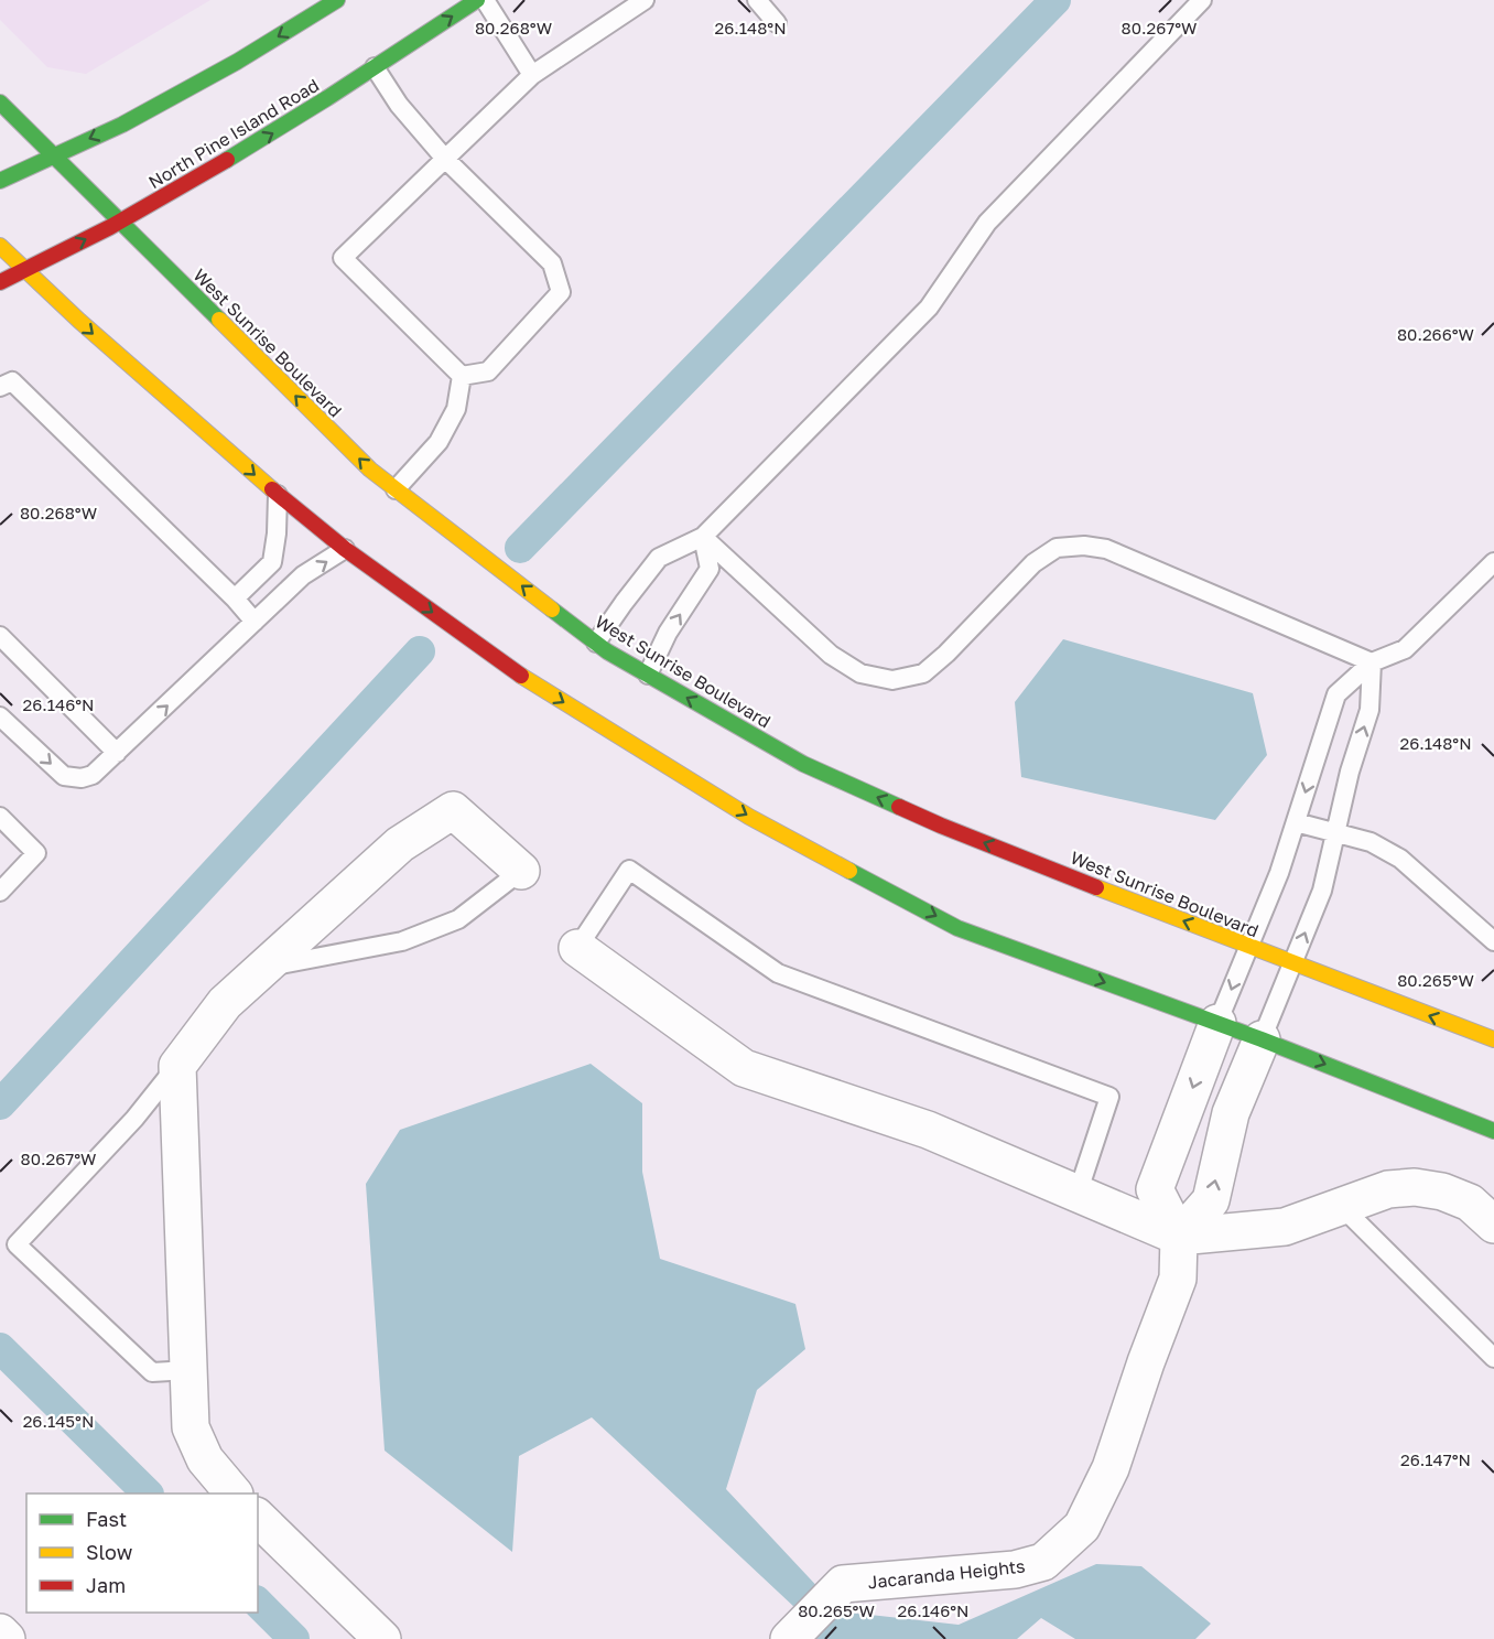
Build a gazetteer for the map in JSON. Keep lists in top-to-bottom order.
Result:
{
  "streets": {
    "main road": ["North Pine Island Road", "West Sunrise Boulevard"],
    "street": ["Jacaranda Heights"]
  },
  "crossings": [
    ["North Pine Island Road", "West Sunrise Boulevard"]
  ],
  "legend": ["Fast", "Slow", "Jam"],
  "coordinates": [
    "80.268°W",
    "26.148°N",
    "80.267°W",
    "80.266°W",
    "26.146°N",
    "80.265°W",
    "26.145°N",
    "26.147°N"
  ]
}
